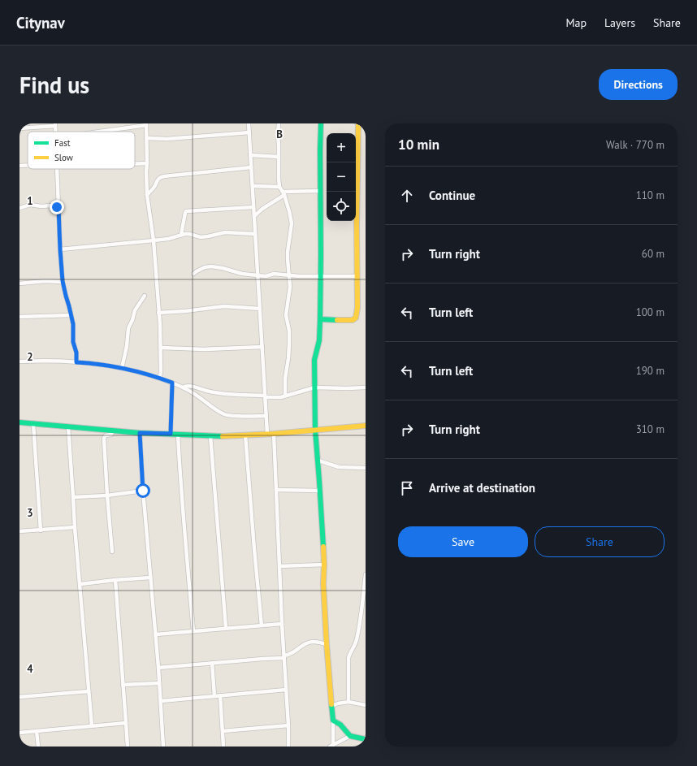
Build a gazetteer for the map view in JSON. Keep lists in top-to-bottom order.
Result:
{
  "legend": ["Fast", "Slow"],
  "page": {
    "header": "Citynav",
    "nav": ["Map", "Layers", "Share"],
    "buttons": [
      "Directions",
      ["Save", "Share"]
    ],
    "title": "Find us",
    "heading": ["10 min", "Walk · 770 m"],
    "map_buttons": ["+", "−"],
    "list": [
      ["Continue", "110 m"],
      ["Turn right", "60 m"],
      ["Turn left", "100 m"],
      ["Turn left", "190 m"],
      ["Turn right", "310 m"],
      "Arrive at destination"
    ]
  },
  "grid": {
    "columns": ["B"],
    "rows": [
      "1",
      "2",
      "3",
      "4"
    ]
  }
}
